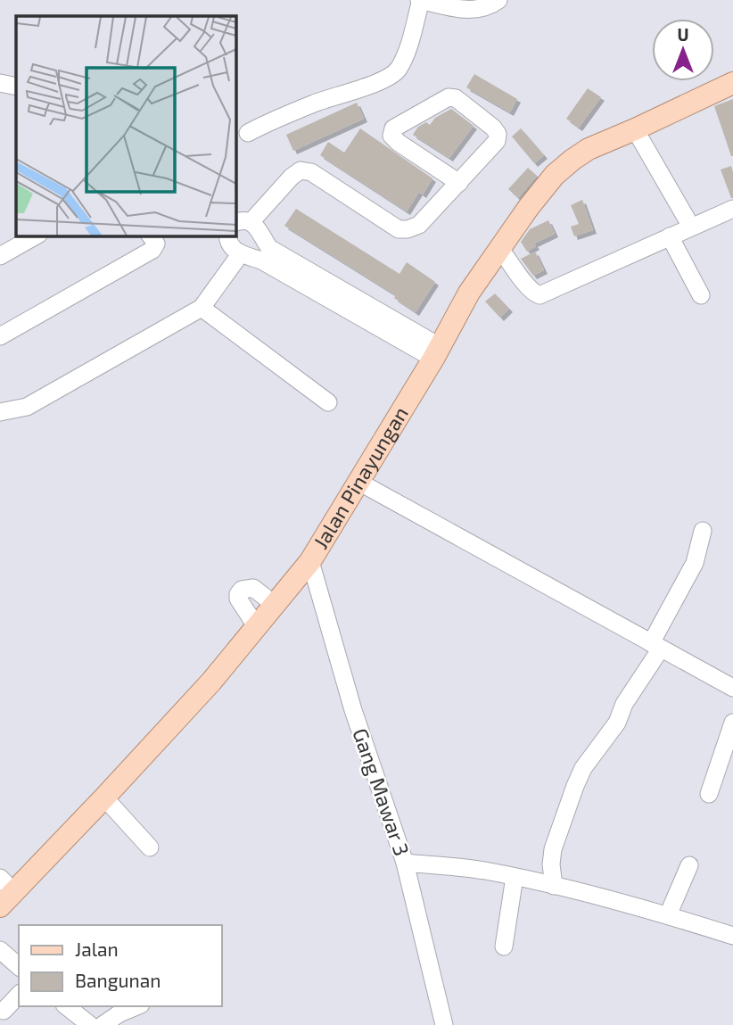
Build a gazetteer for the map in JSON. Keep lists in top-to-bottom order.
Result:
{
  "streets": {
    "main road": ["Jalan Pinayungan"],
    "street": ["Gang Mawar 3"]
  },
  "crossings": [
    ["Jalan Pinayungan", "Gang Mawar 3"]
  ],
  "legend": ["Jalan", "Bangunan"],
  "north": "top"
}
